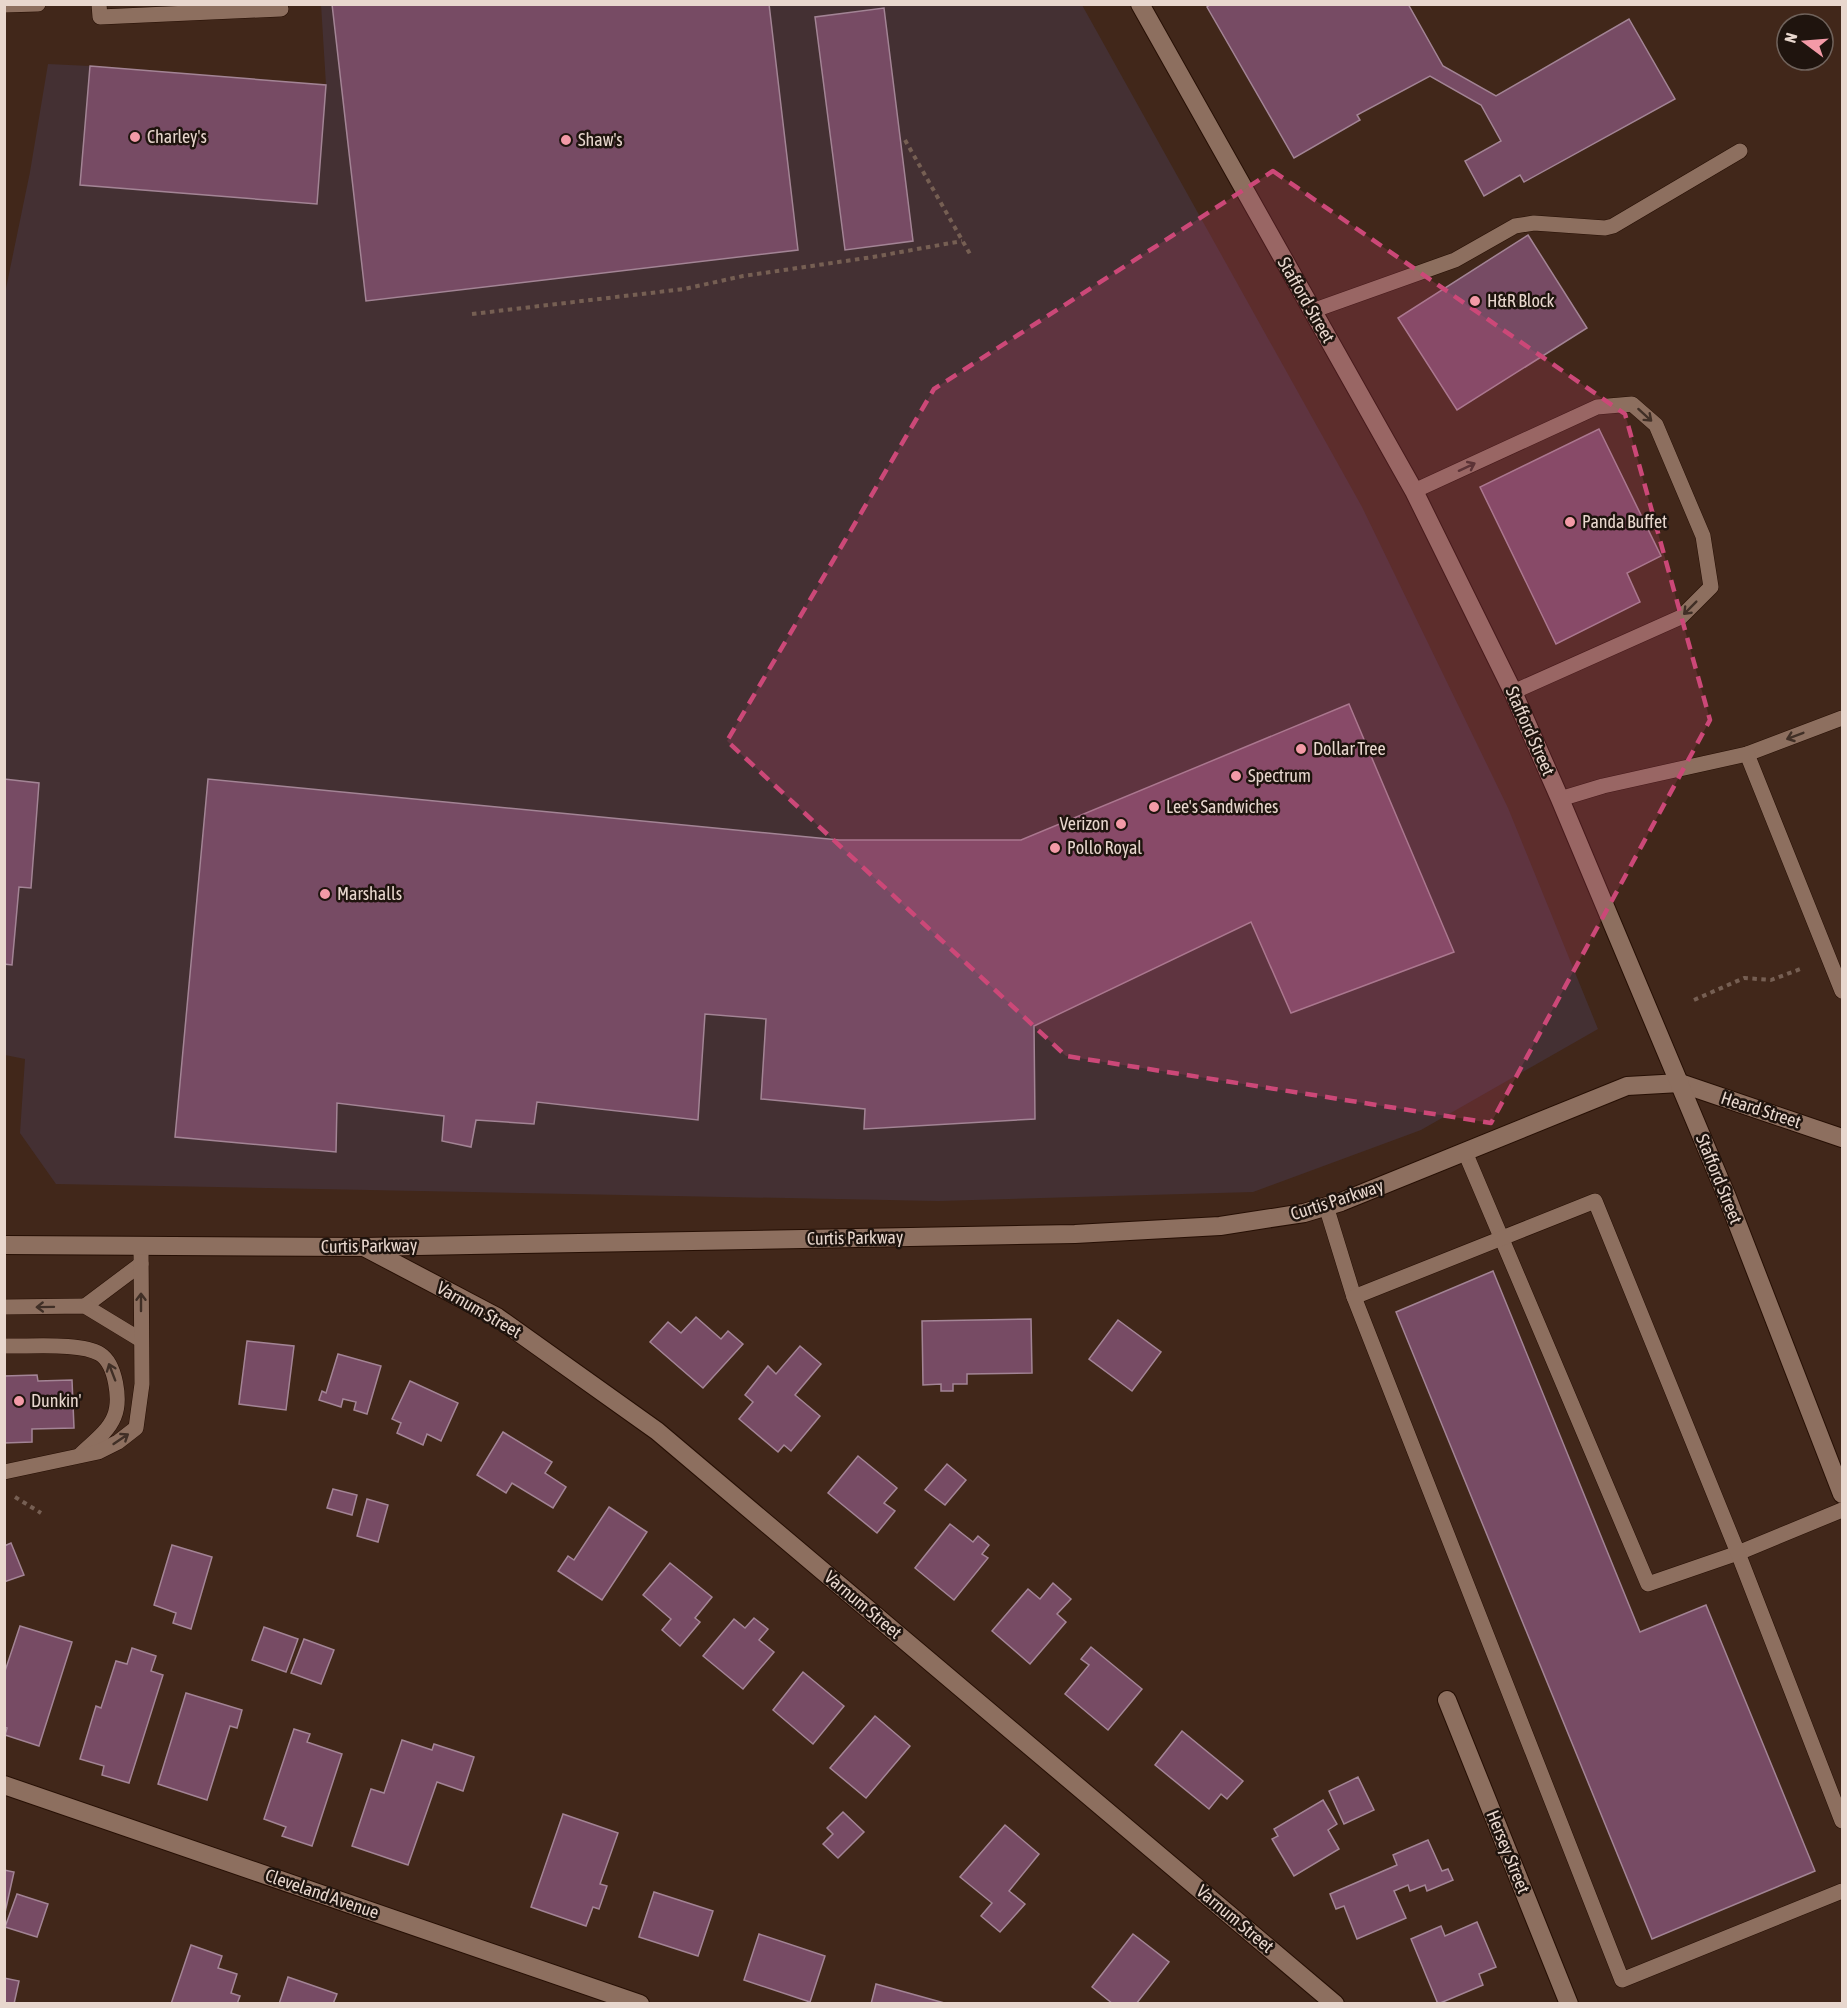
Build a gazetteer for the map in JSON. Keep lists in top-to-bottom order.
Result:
{
  "streets": {
    "street": [
      "Stafford Street",
      "Heard Street",
      "Curtis Parkway",
      "Varnum Street",
      "Hersey Street",
      "Cleveland Avenue"
    ]
  },
  "crossings": [
    ["Stafford Street", "Heard Street"],
    ["Stafford Street", "Curtis Parkway"],
    ["Heard Street", "Curtis Parkway"],
    ["Curtis Parkway", "Varnum Street"]
  ],
  "places": [
    "Charley's",
    "Shaw's",
    "H&R Block",
    "Panda Buffet",
    "Dollar Tree",
    "Spectrum",
    "Lee's Sandwiches",
    "Verizon",
    "Pollo Royal",
    "Marshalls",
    "Dunkin'"
  ],
  "north": "left"
}
